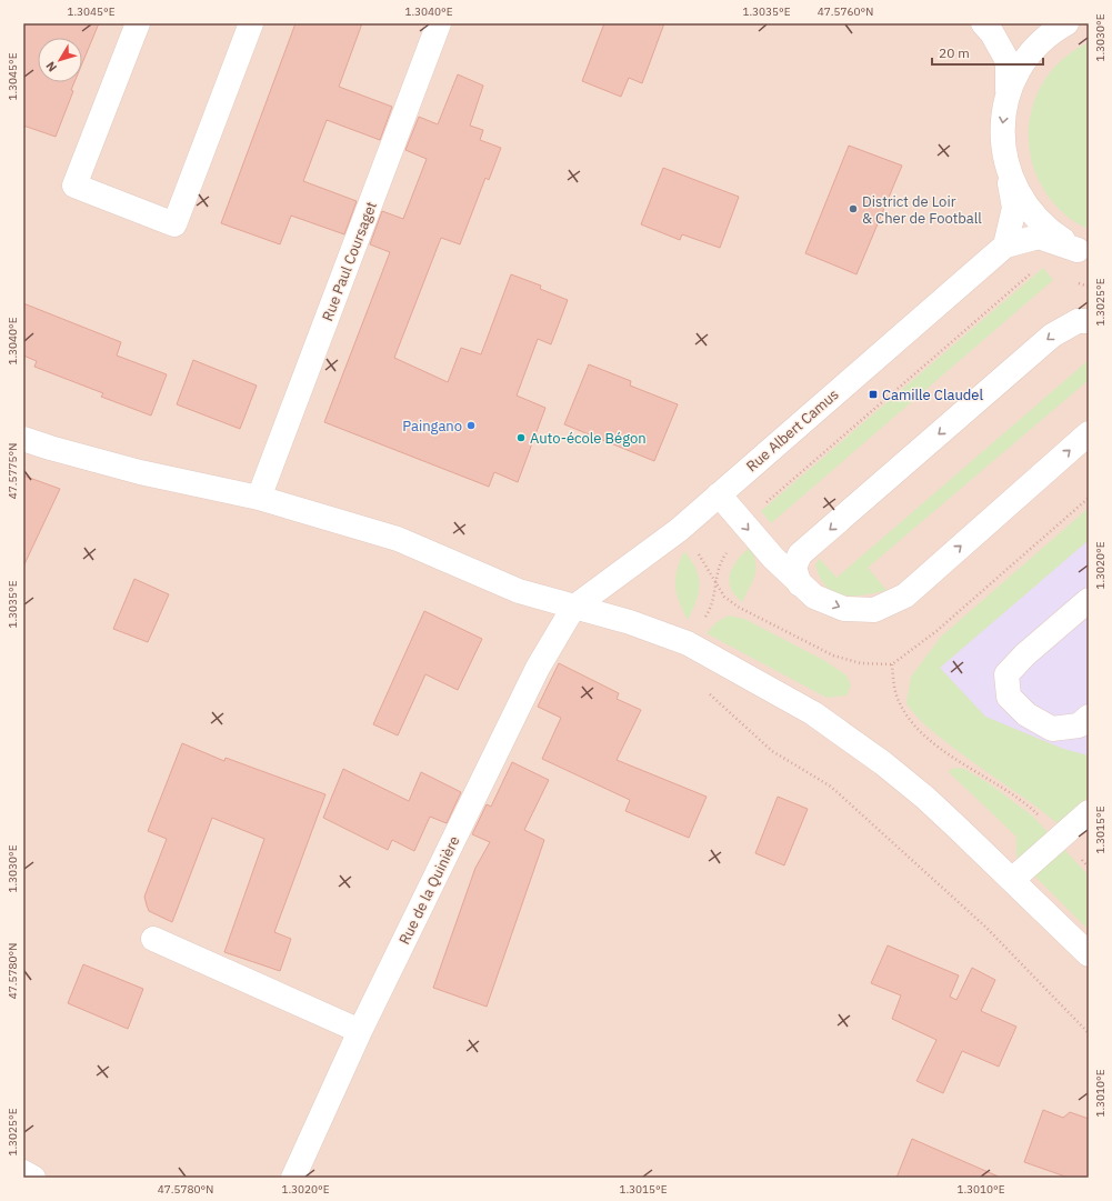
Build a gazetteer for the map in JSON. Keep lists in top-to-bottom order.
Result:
{
  "streets": {
    "street": ["Rue Paul Coursaget", "Rue Albert Camus", "Rue de la Quinière"]
  },
  "crossings": [
    ["Rue Albert Camus", "Rue de la Quinière"]
  ],
  "places": {
    "other": ["District de Loir & Cher de Football", "Paingano", "Auto-école Bégon"],
    "transit": ["Camille Claudel"]
  },
  "scale_bar": "20 m",
  "north": "bottom left",
  "coordinates": [
    "1.3045°E",
    "1.3040°E",
    "1.3035°E",
    "47.5760°N",
    "1.3030°E",
    "1.3025°E",
    "47.5775°N",
    "1.3020°E",
    "1.3015°E",
    "47.5780°N",
    "1.3010°E"
  ]
}
